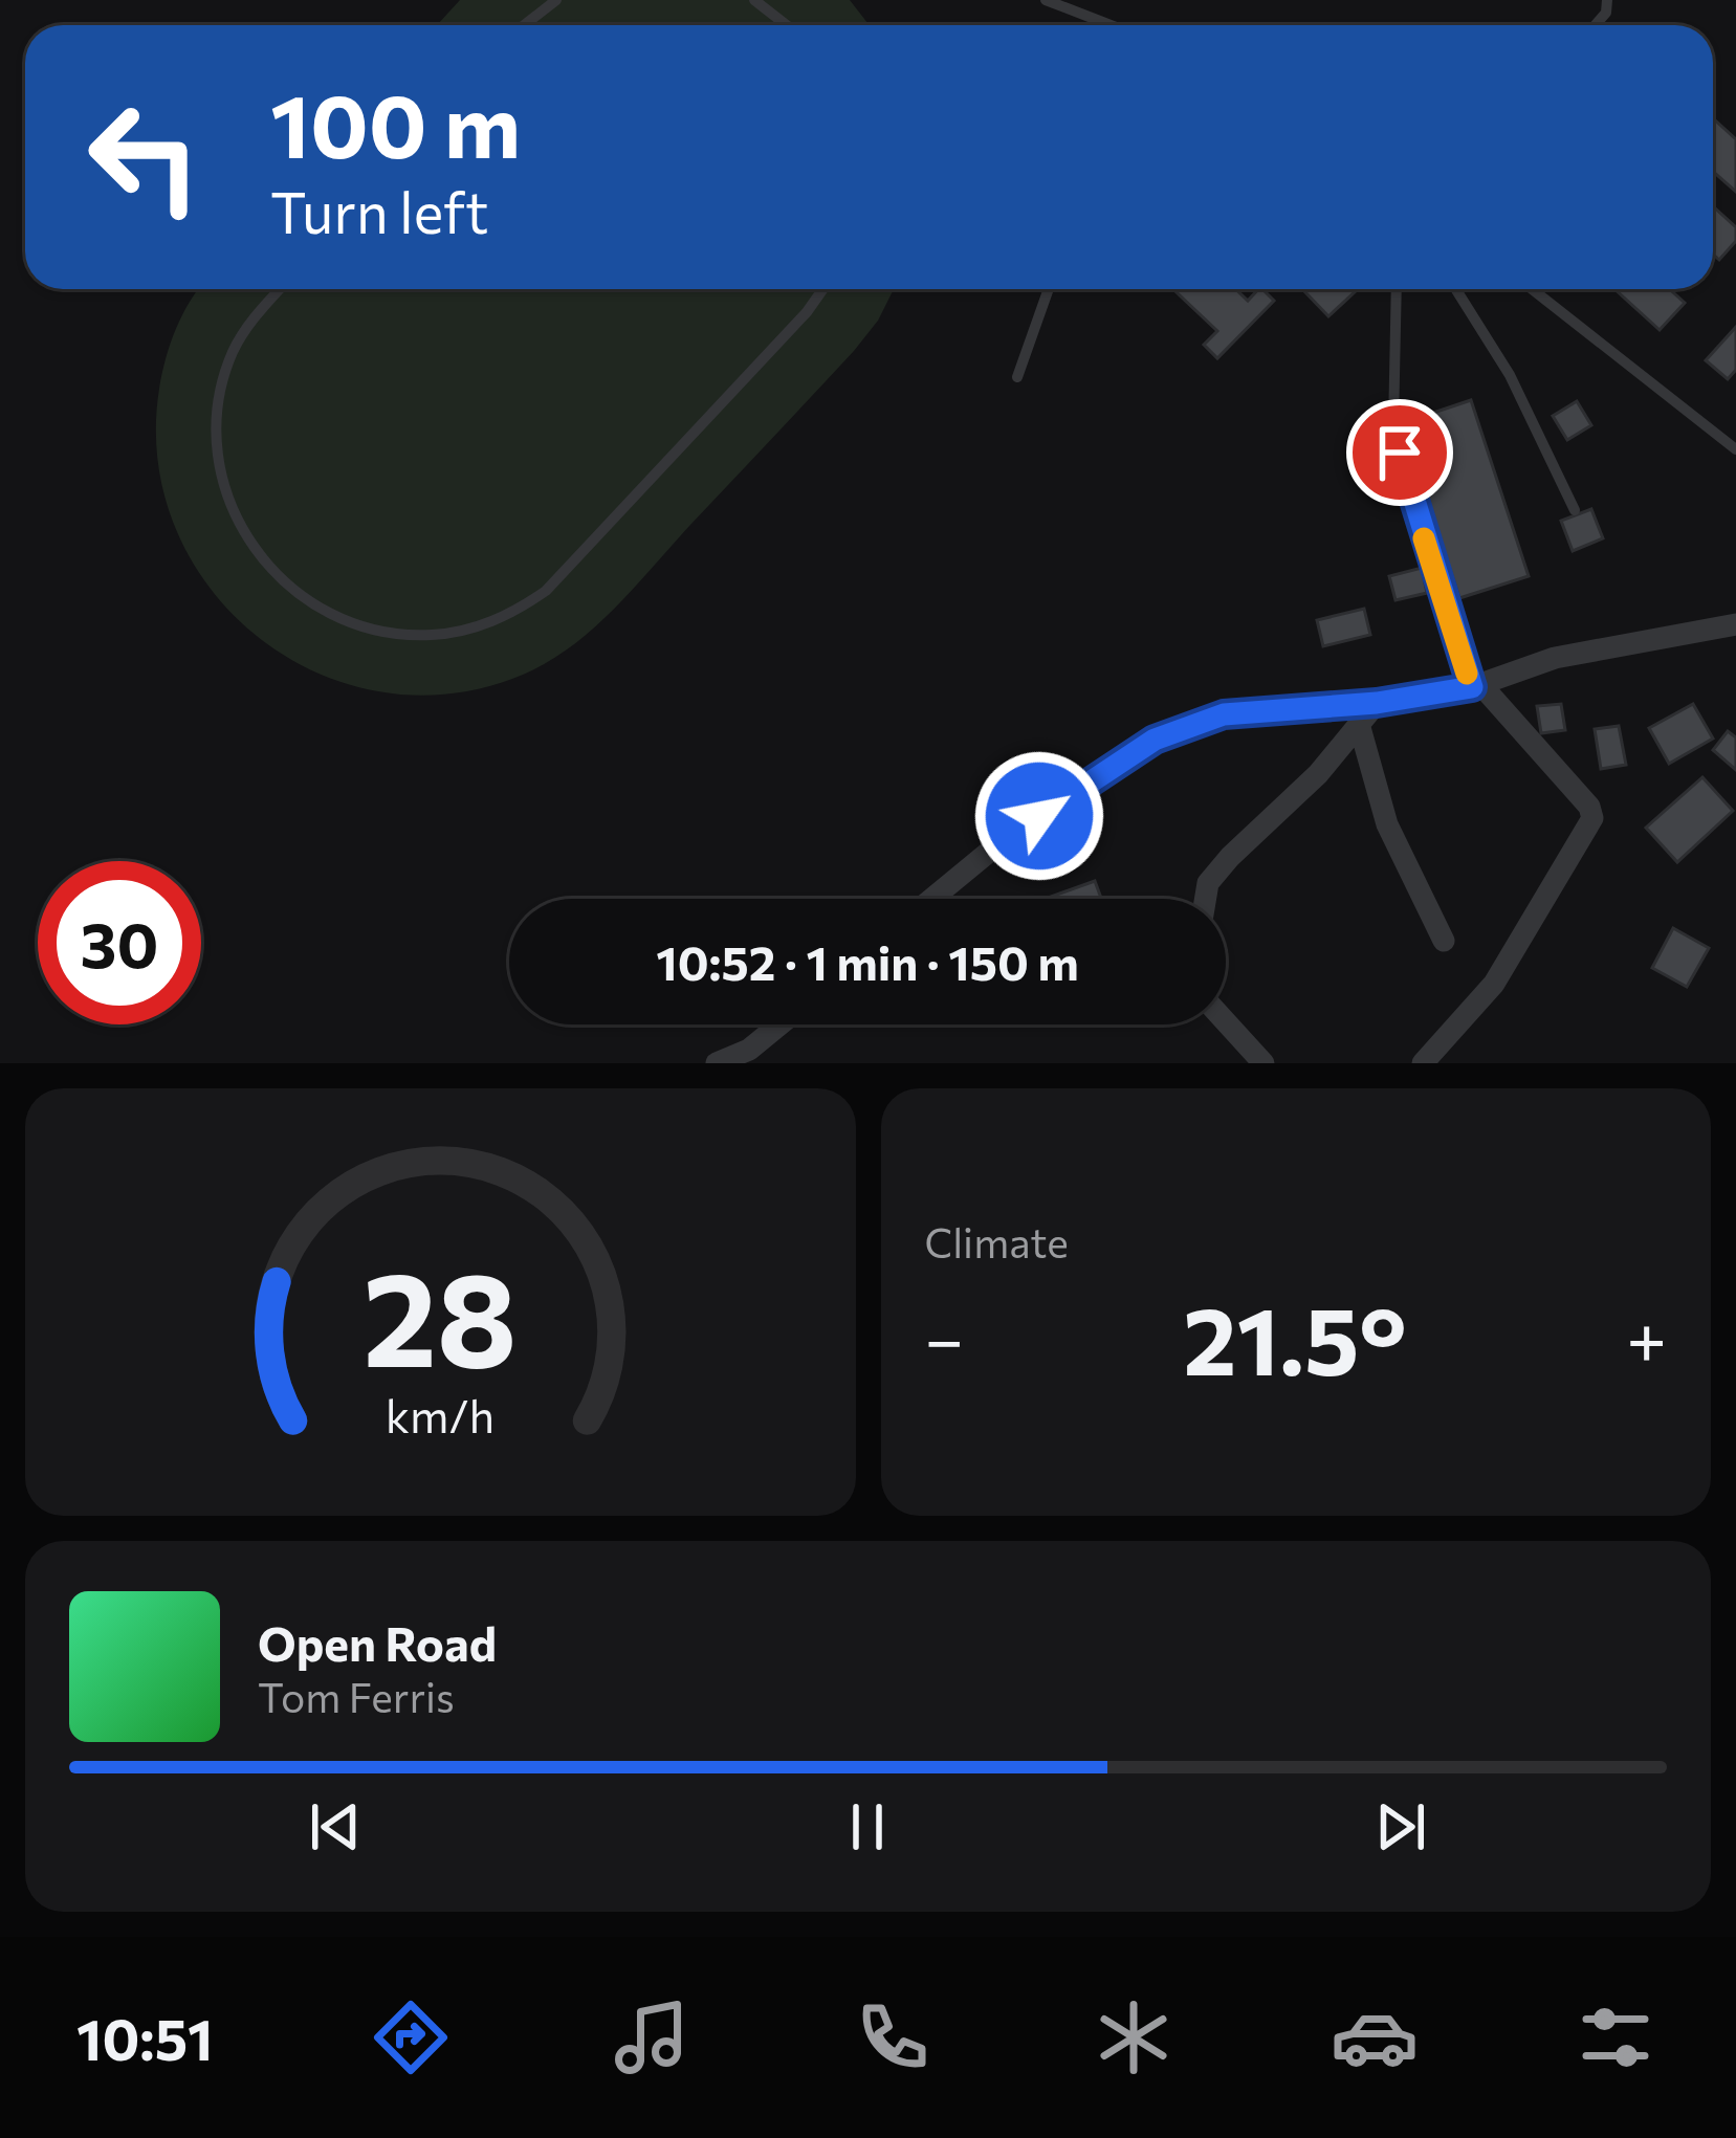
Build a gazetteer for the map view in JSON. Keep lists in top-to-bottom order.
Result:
{
  "page": {
    "turn": ["100 m", "Turn left"],
    "limit": "30",
    "trip": "10:52 · 1 min · 150 m",
    "tile": "Climate",
    "heat": ["−", "21.5°", "+"],
    "song": ["Open Road", "Tom Ferris"],
    "tabs": "10:51",
    "gauge": ["28", "km/h"]
  }
}
